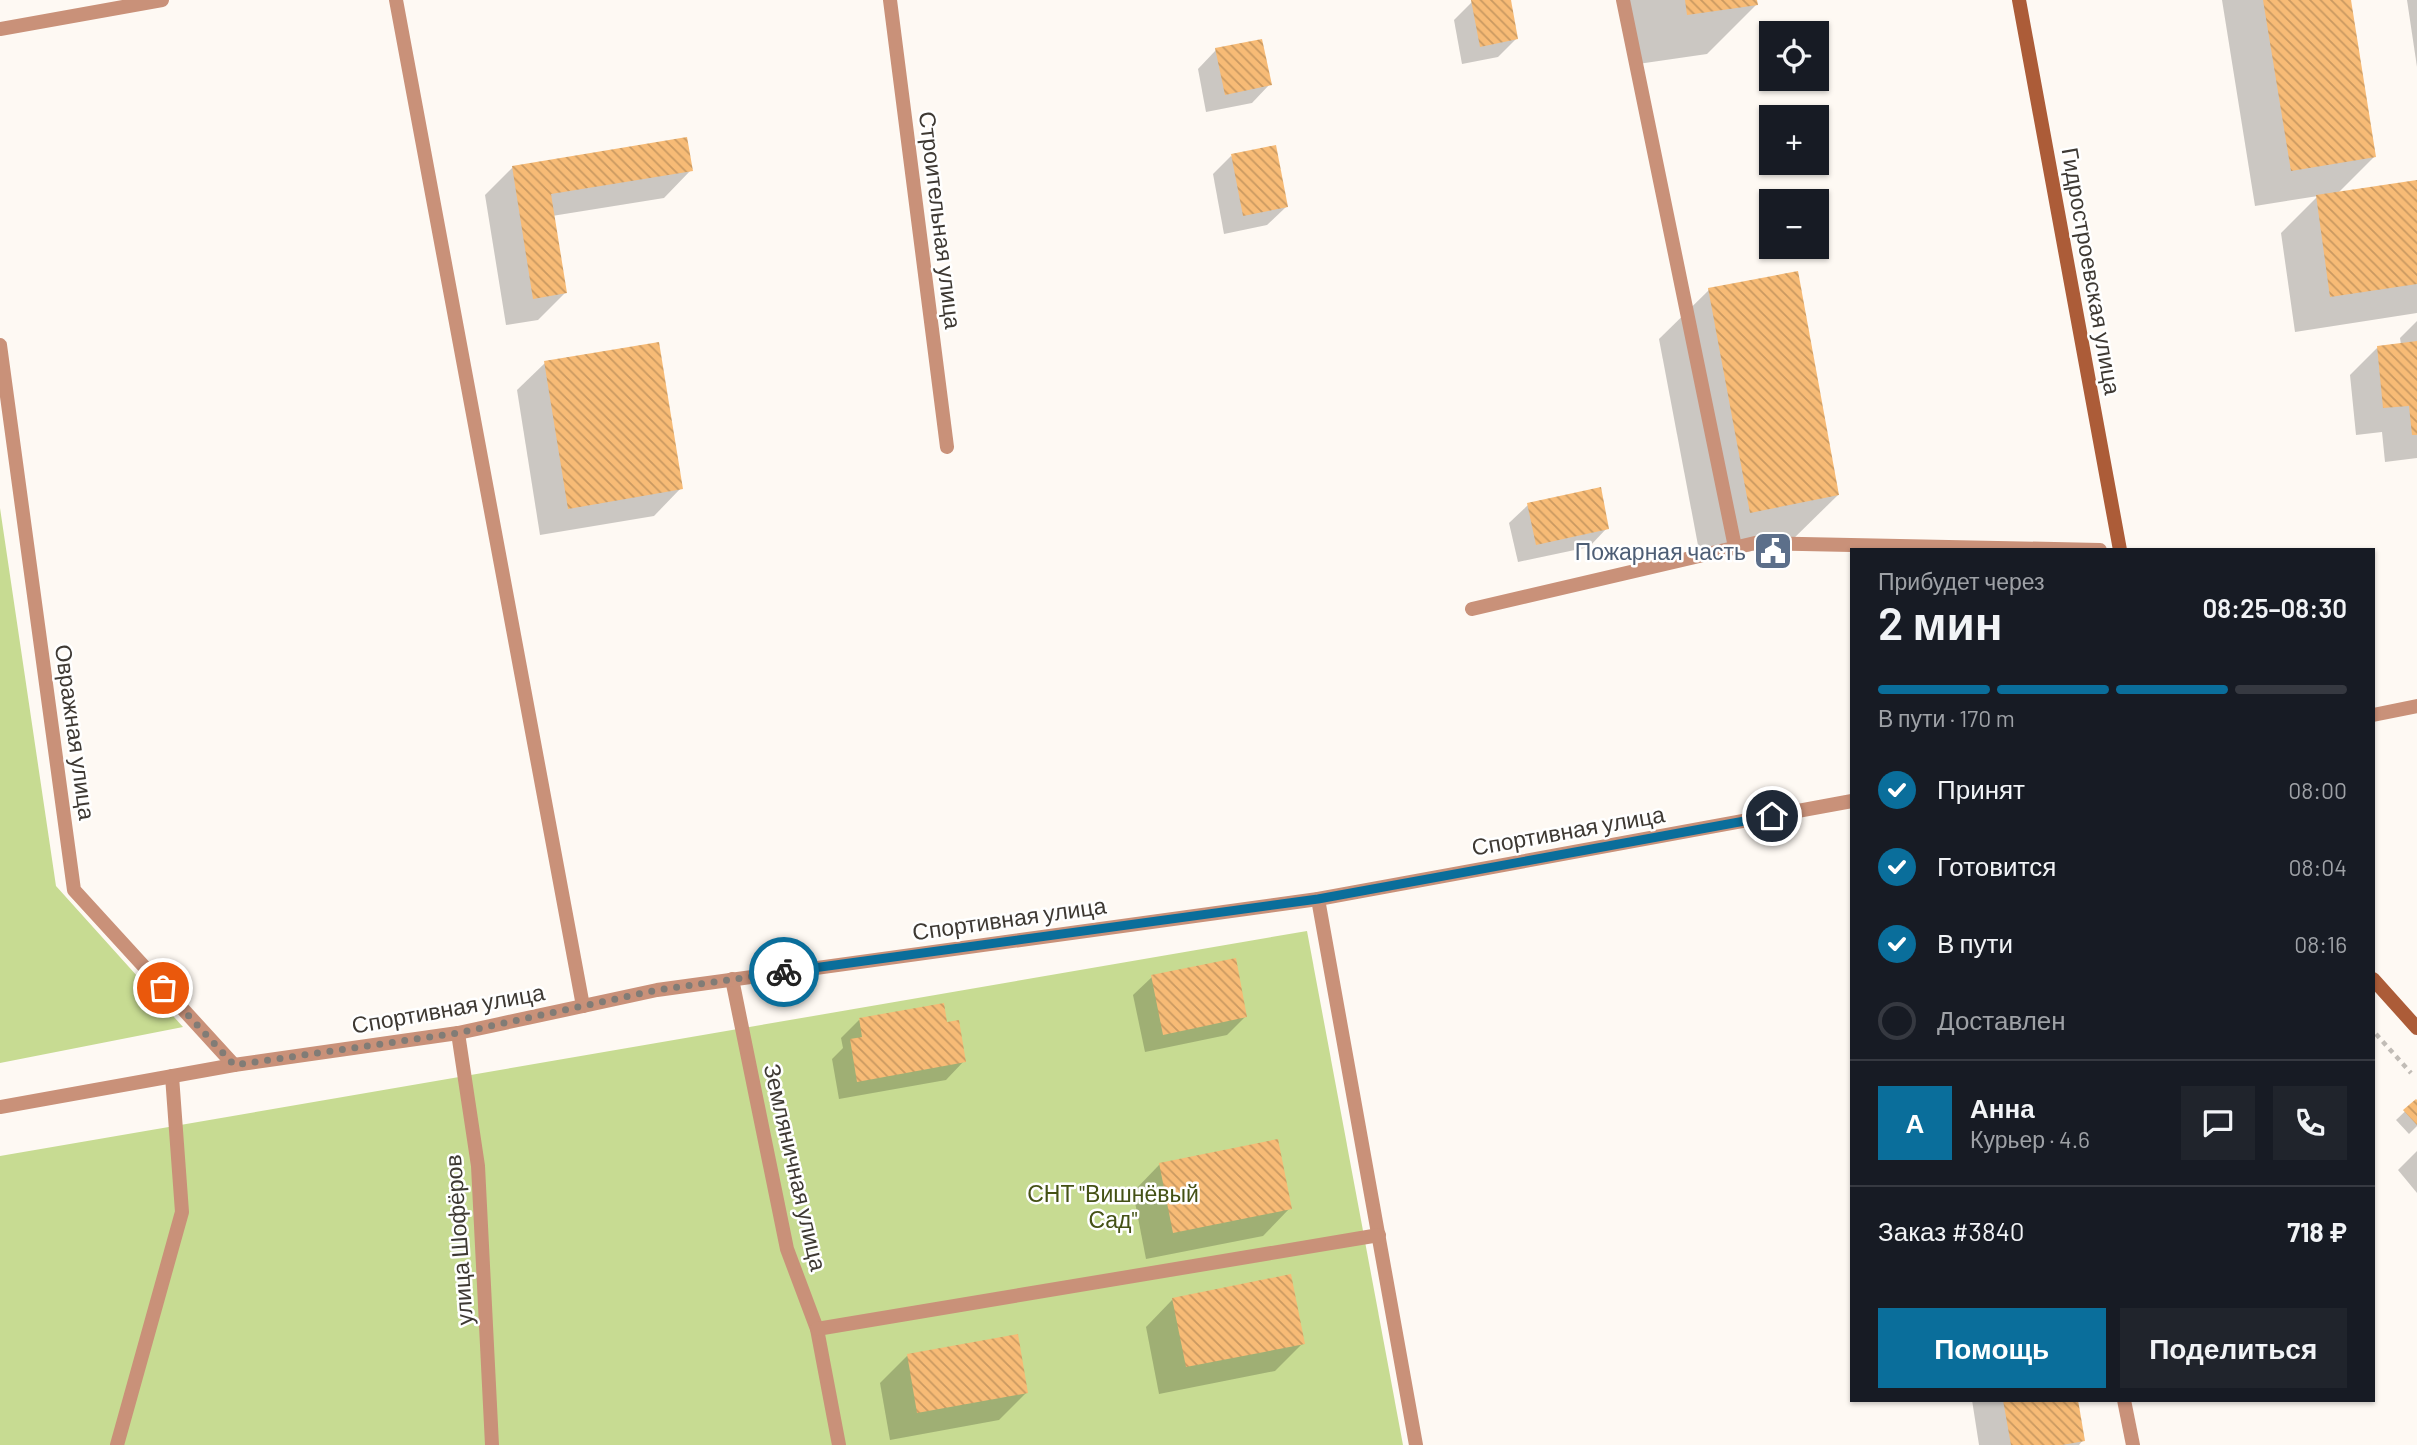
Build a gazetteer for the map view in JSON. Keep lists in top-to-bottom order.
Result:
{
  "streets": {
    "street": [
      "Строительная улица",
      "Гидростроевская улица",
      "Овражная улица",
      "Спортивная улица",
      "Земляничная улица",
      "улица Шофёров"
    ]
  },
  "crossings": [
    ["Овражная улица", "Спортивная улица"],
    ["Спортивная улица", "Земляничная улица"],
    ["Спортивная улица", "улица Шофёров"]
  ],
  "parks": ["СНТ \"Вишнёвый Сад\""],
  "places": {
    "public building": ["Пожарная часть"]
  },
  "page": {
    "map_buttons": ["+", "−"],
    "heading": ["2 мин", "Прибудет через", "08:25–08:30"],
    "panel": [
      "Анна",
      "Курьер · 4.6",
      "Заказ #3840",
      "718 ₽"
    ],
    "bar": "В пути · 170 m",
    "list": [
      ["Принят", "08:00"],
      ["Готовится", "08:04"],
      ["В пути", "08:16"],
      "Доставлен"
    ],
    "round": "А",
    "buttons": ["Помощь", "Поделиться"]
  }
}
